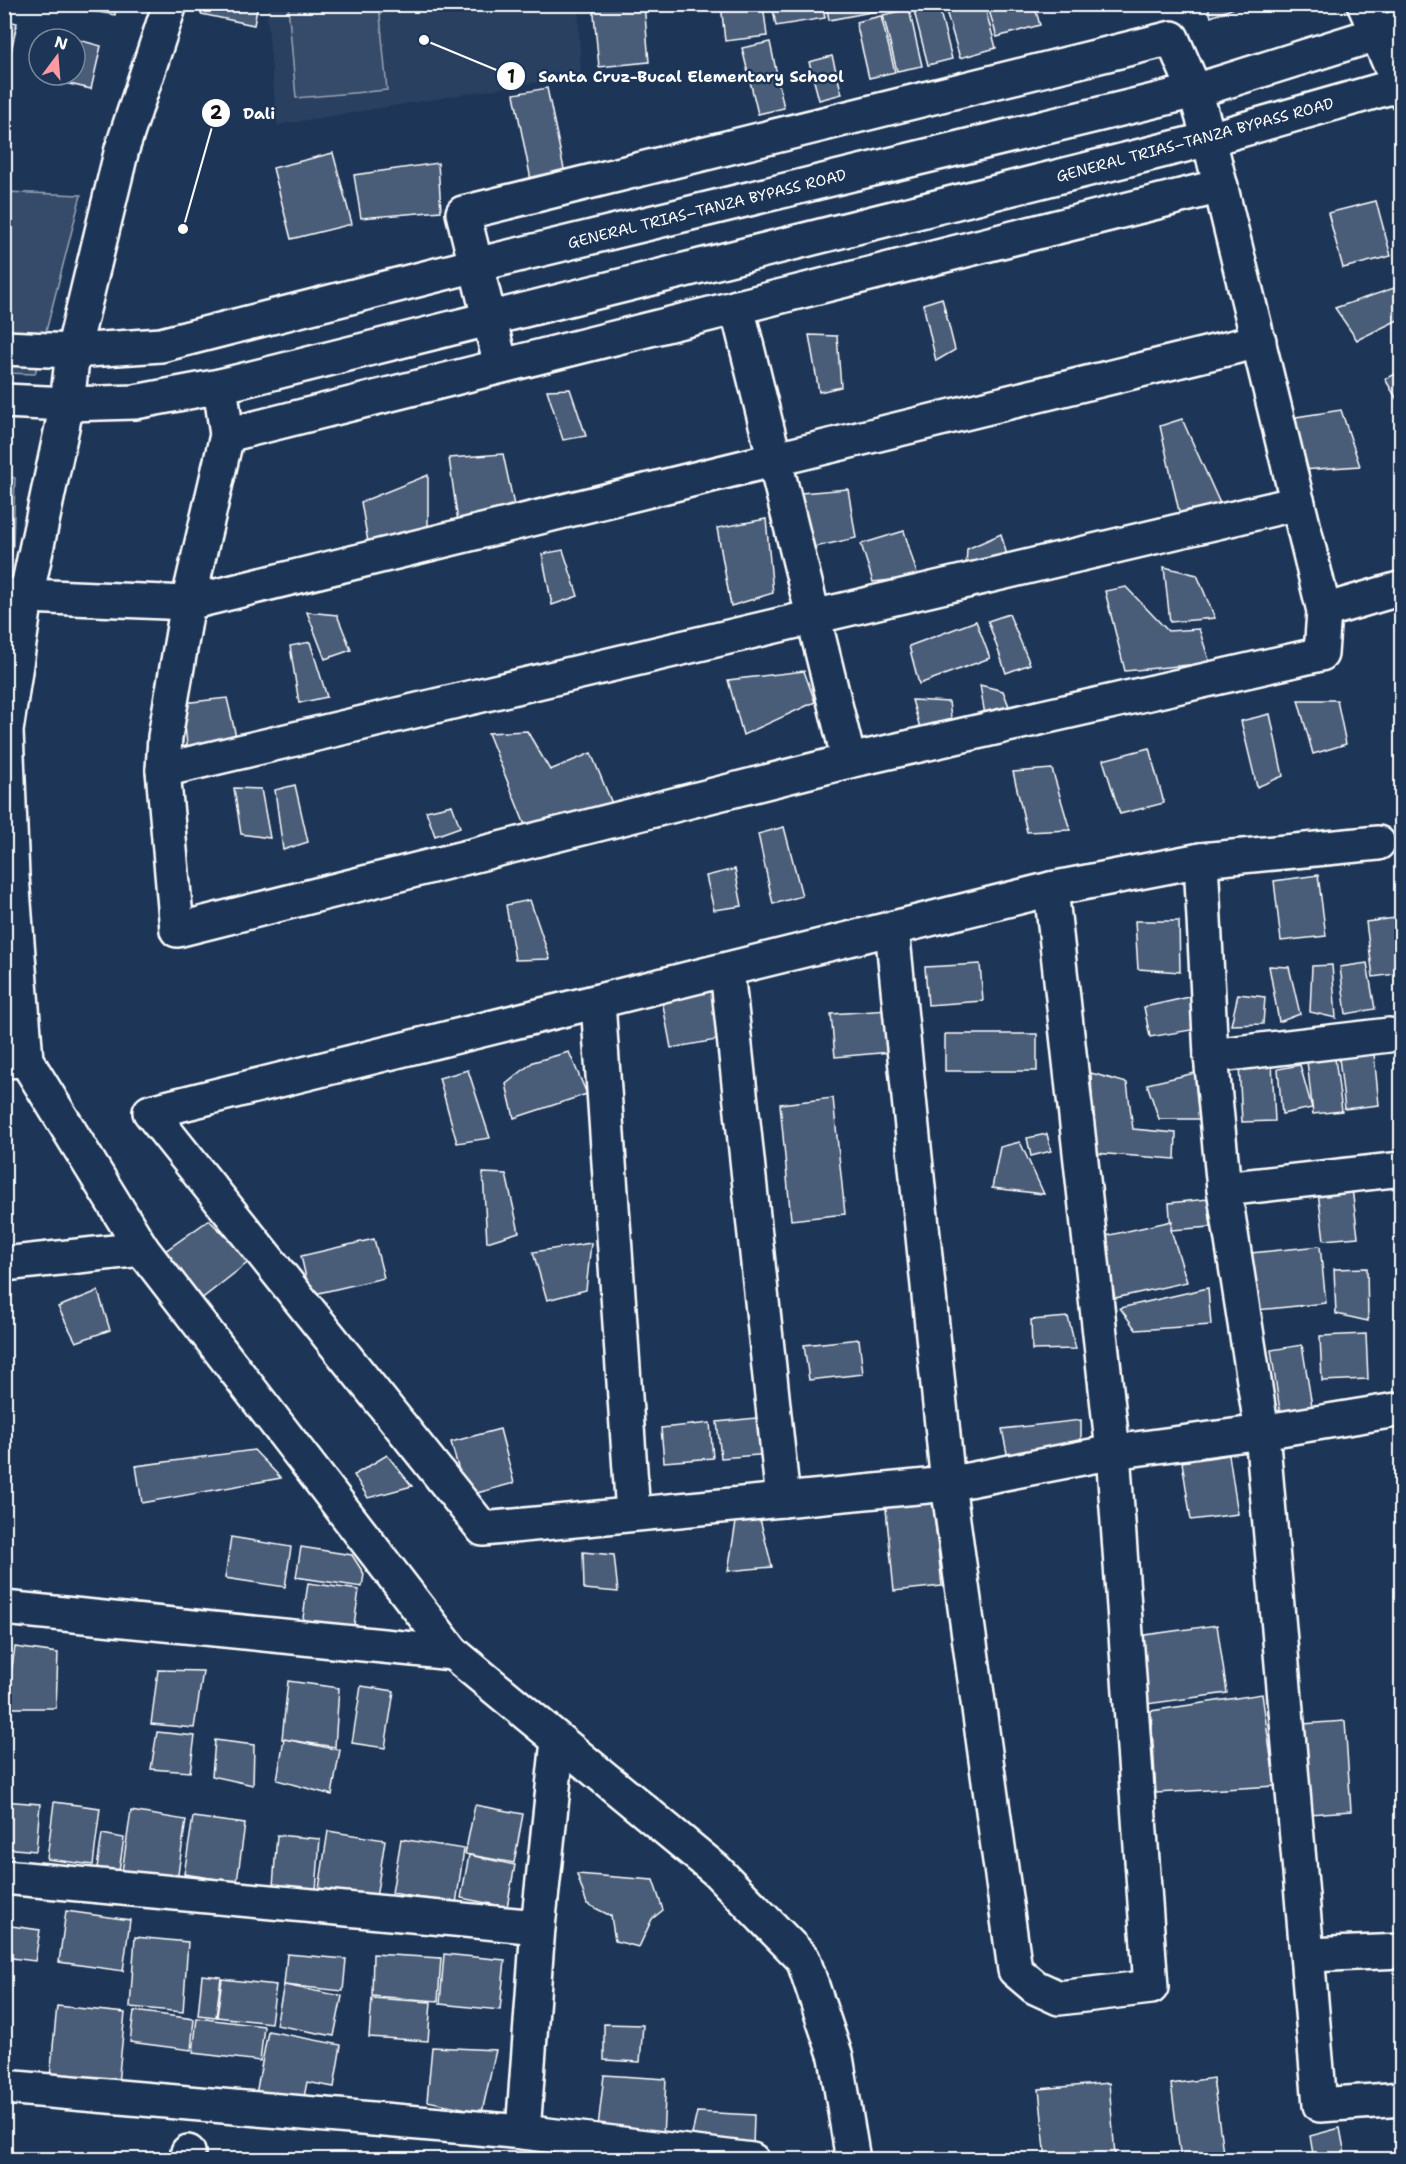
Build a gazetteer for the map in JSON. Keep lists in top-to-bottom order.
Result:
{
  "streets": {
    "street": ["GENERAL TRIAS–TANZA BYPASS ROAD"]
  },
  "places": ["Santa Cruz-Bucal Elementary School", "Dali"],
  "north": "top"
}
